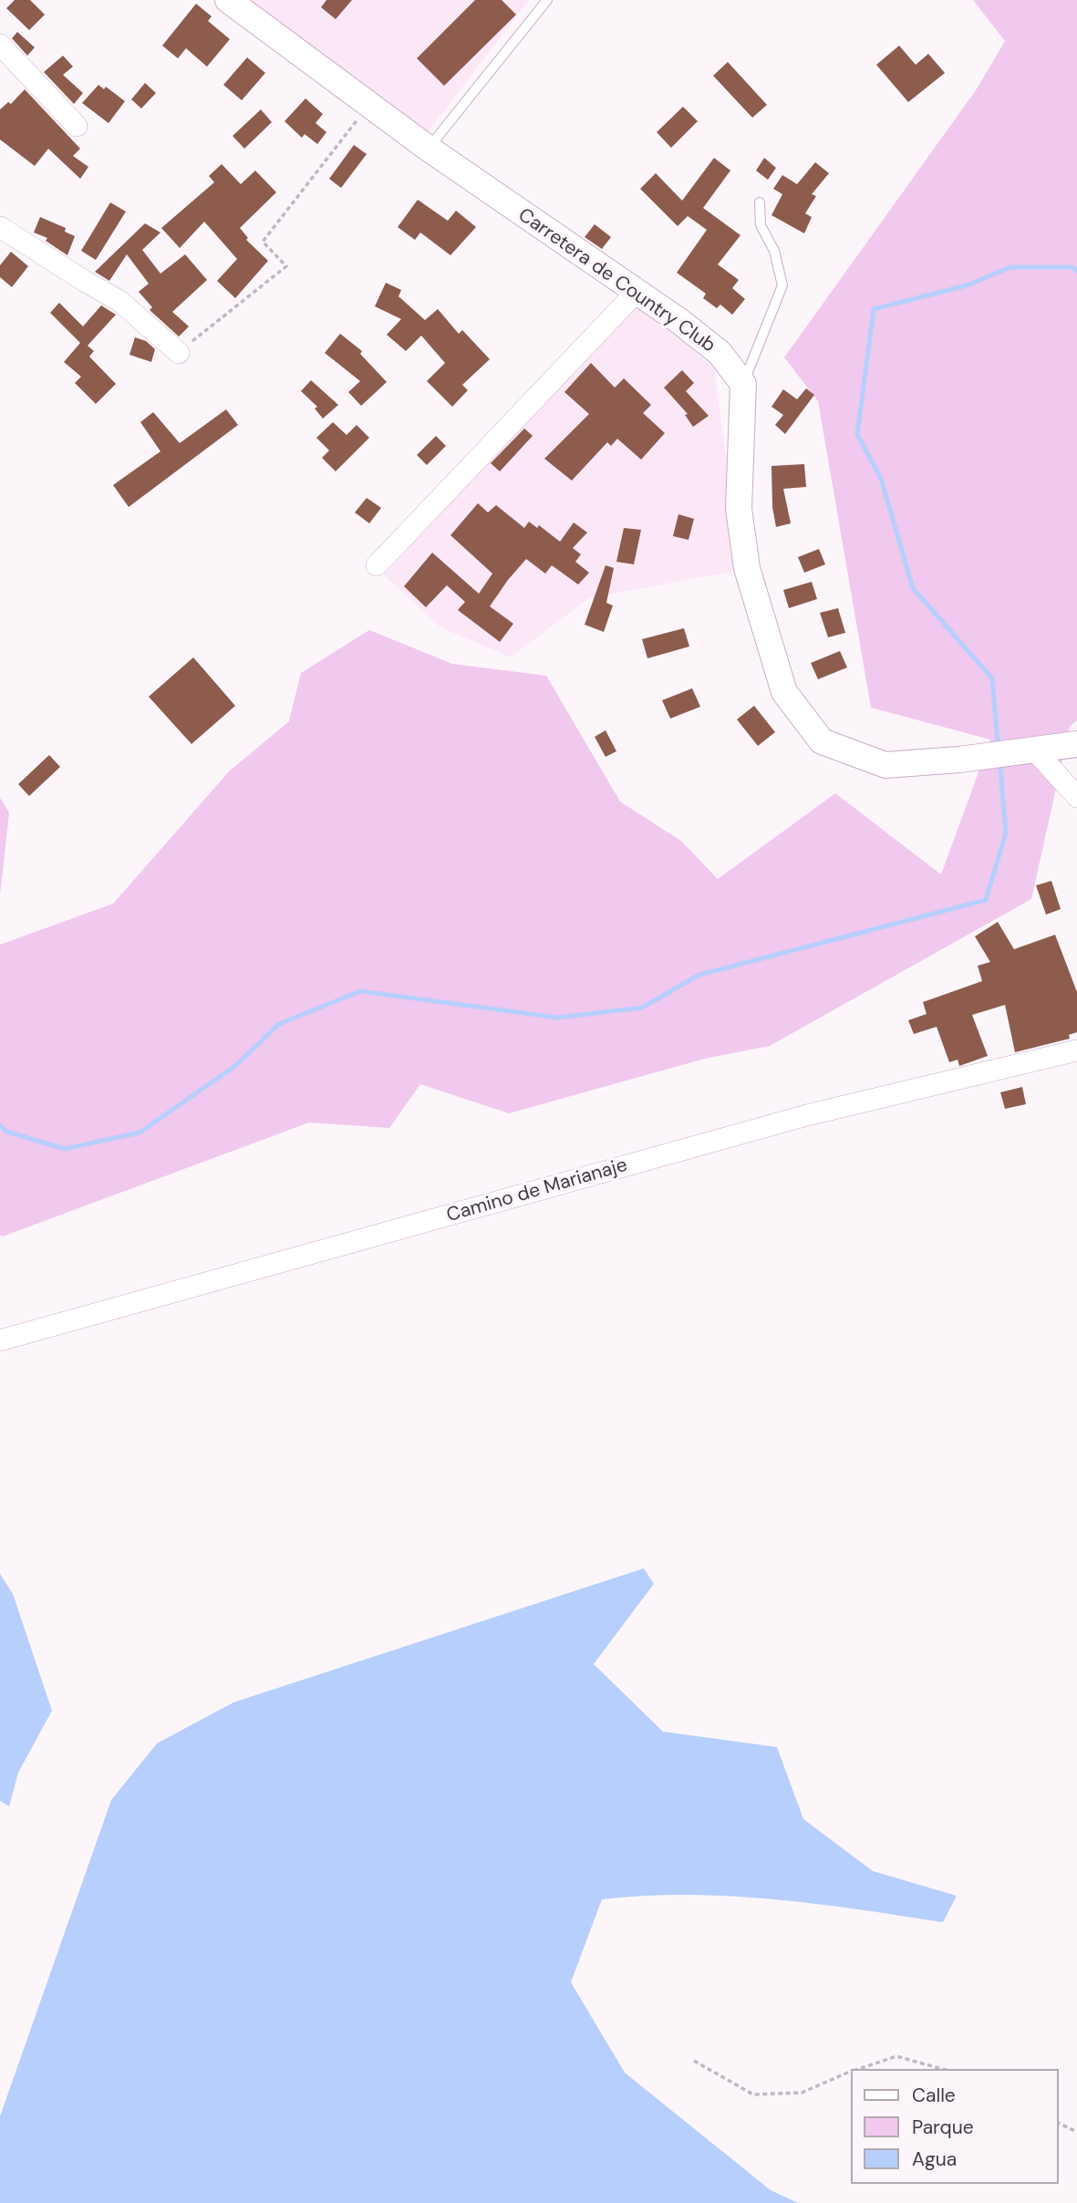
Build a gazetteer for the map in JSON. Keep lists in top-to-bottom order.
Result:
{
  "streets": {
    "street": ["Carretera de Country Club", "Camino de Marianaje"]
  },
  "legend": ["Calle", "Parque", "Agua"]
}
